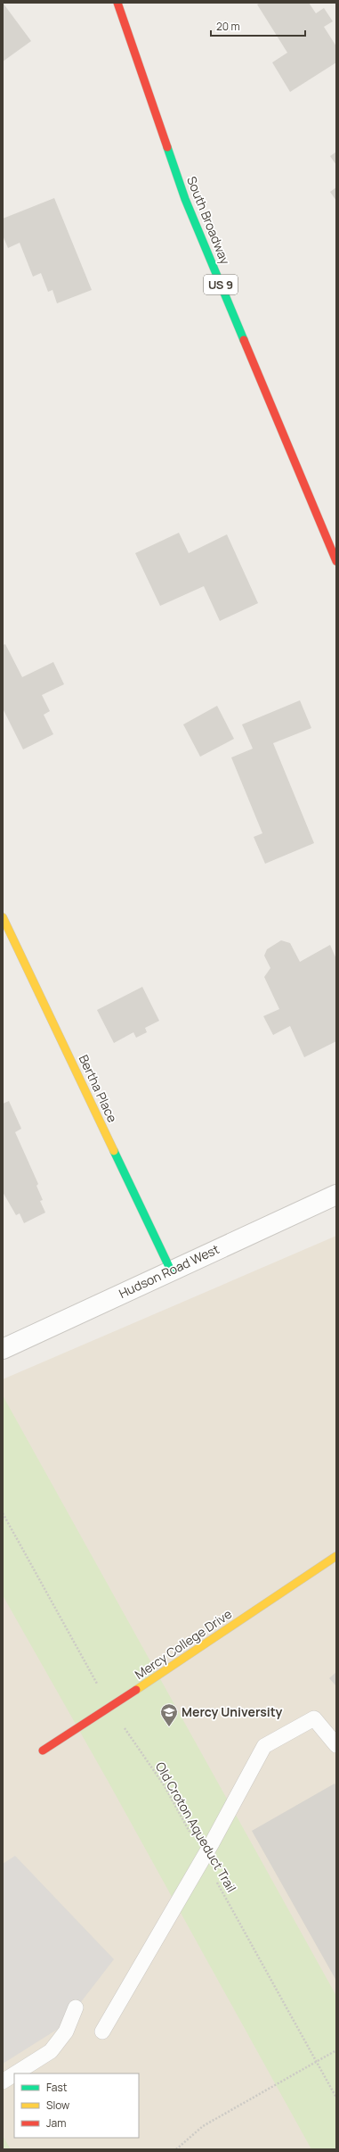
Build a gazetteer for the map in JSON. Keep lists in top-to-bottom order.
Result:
{
  "streets": {
    "street": [
      "South Broadway",
      "US 9",
      "Bertha Place",
      "Hudson Road West",
      "Mercy College Drive"
    ],
    "path": ["Old Croton Aqueduct Trail"]
  },
  "crossings": [
    ["Bertha Place", "Hudson Road West"],
    ["Mercy College Drive", "Old Croton Aqueduct Trail"]
  ],
  "places": {
    "school or university": ["Mercy University"]
  },
  "legend": ["Fast", "Slow", "Jam"],
  "scale_bar": "20 m"
}
